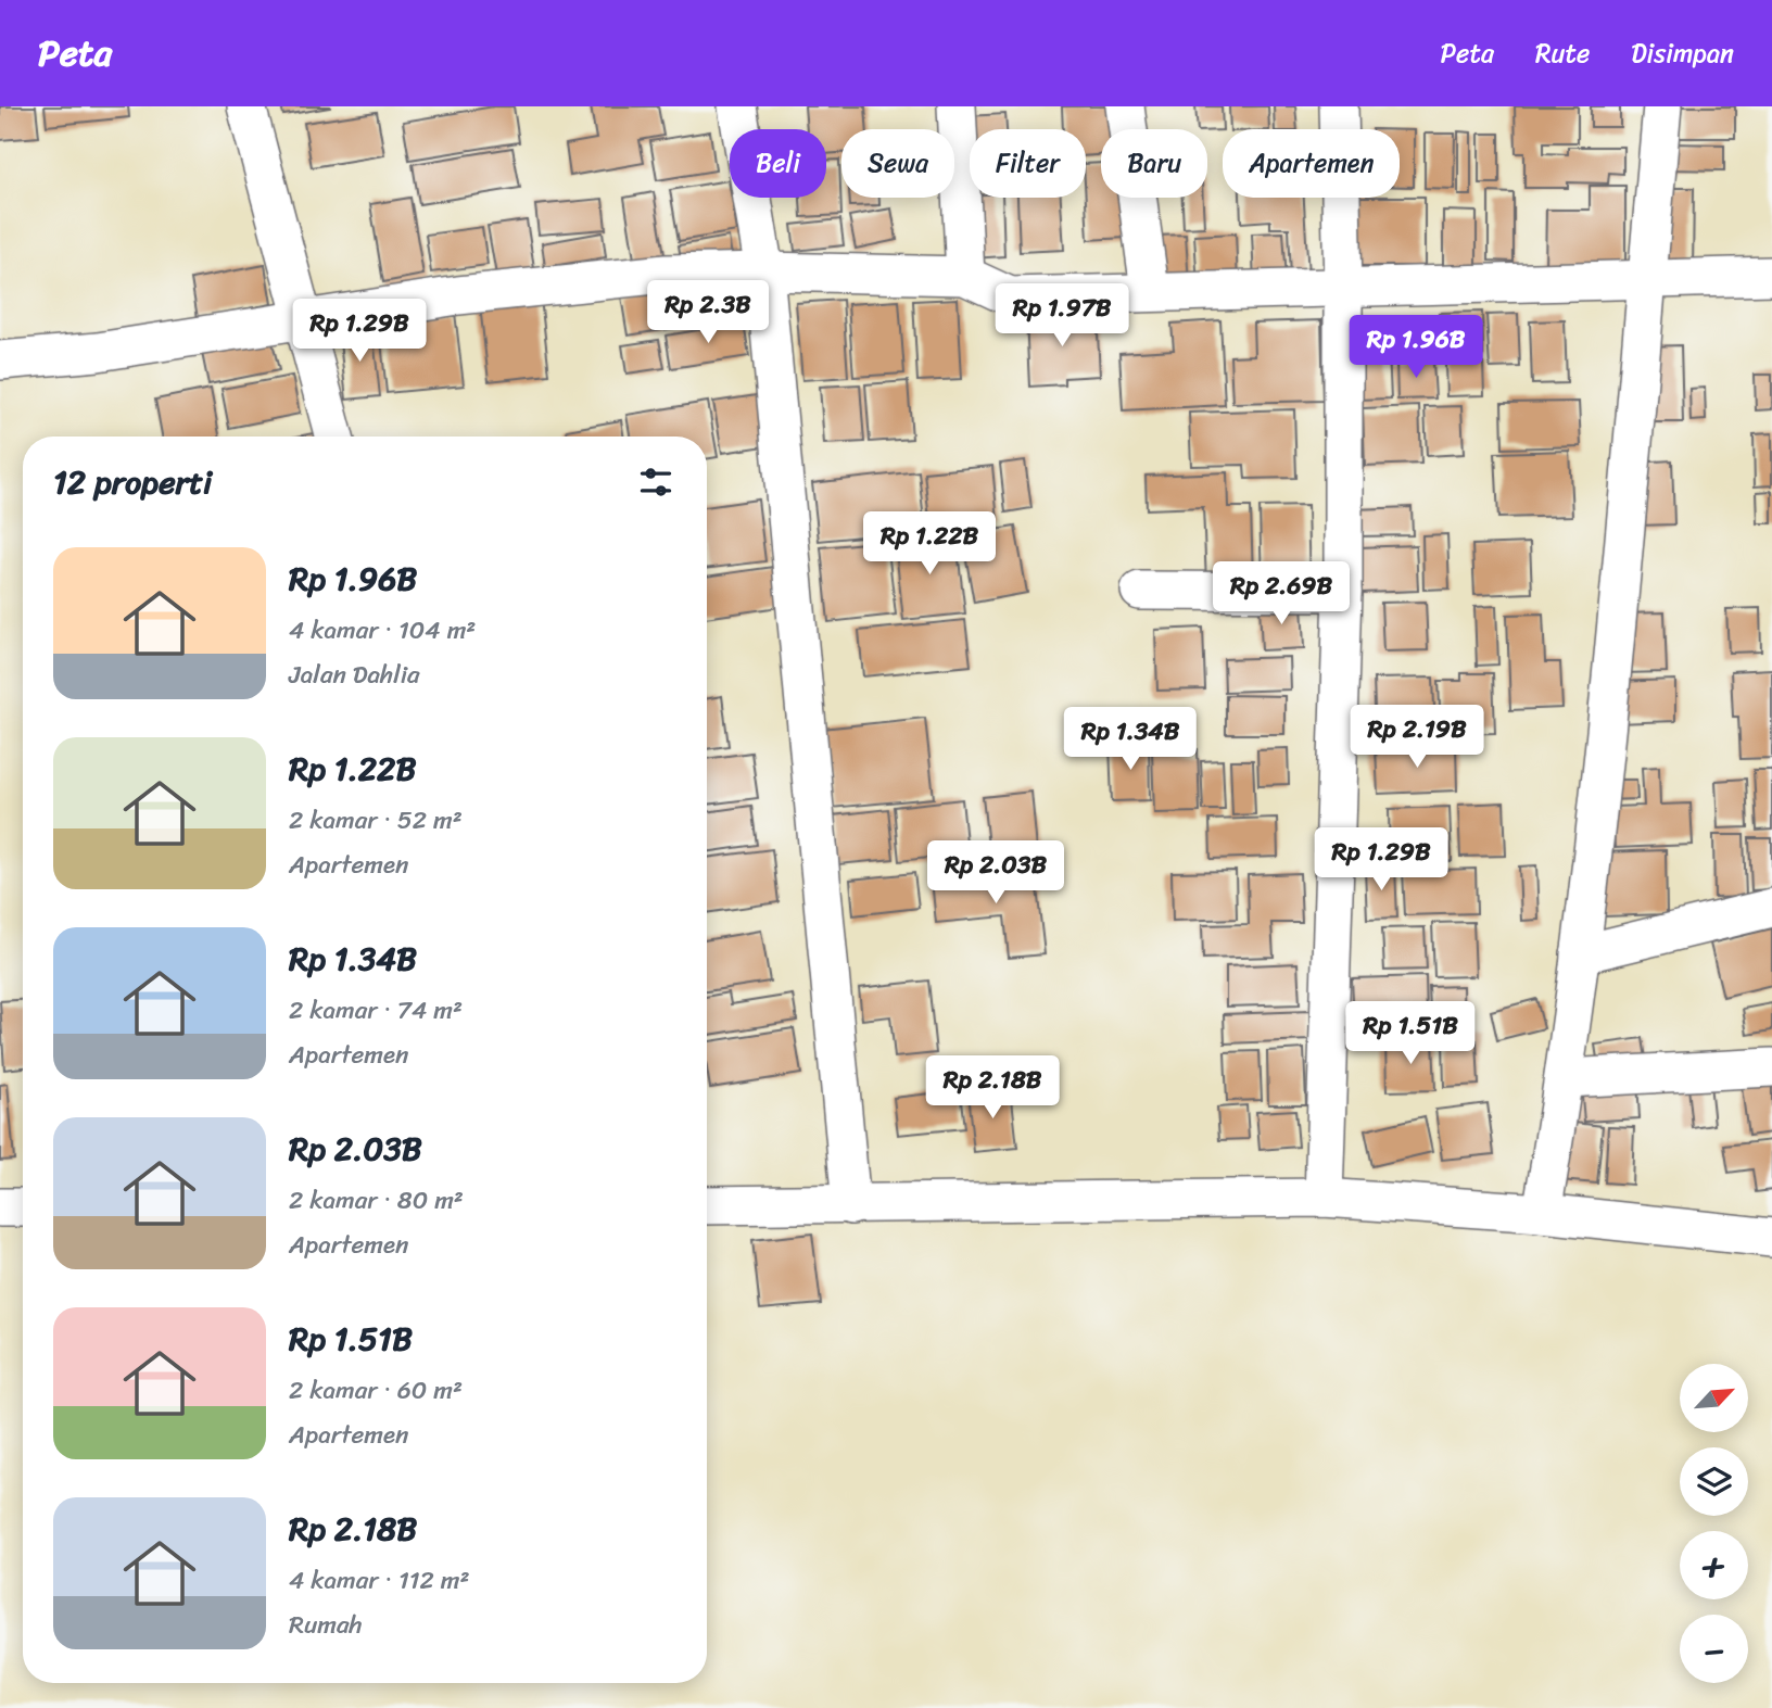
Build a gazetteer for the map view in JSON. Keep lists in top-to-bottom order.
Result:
{
  "north": "top right",
  "page": {
    "header": "Peta",
    "nav": ["Peta", "Rute", "Disimpan"],
    "chip": [
      "Beli",
      "Sewa",
      "Filter",
      "Baru",
      "Apartemen"
    ],
    "price": [
      "Rp 2.3B",
      "Rp 1.97B",
      "Rp 1.29B",
      "Rp 1.96B",
      "Rp 1.22B",
      "Rp 2.69B",
      "Rp 2.19B",
      "Rp 1.34B",
      "Rp 1.29B",
      "Rp 2.03B",
      "Rp 1.51B",
      "Rp 2.18B"
    ],
    "heading": "12 properti",
    "list": [
      {
        "name": "Rp 1.96B",
        "note": "4 kamar · 104 m² · Jalan Dahlia"
      },
      {
        "name": "Rp 1.22B",
        "note": "2 kamar · 52 m² · Apartemen"
      },
      {
        "name": "Rp 1.34B",
        "note": "2 kamar · 74 m² · Apartemen"
      },
      {
        "name": "Rp 2.03B",
        "note": "2 kamar · 80 m² · Apartemen"
      },
      {
        "name": "Rp 1.51B",
        "note": "2 kamar · 60 m² · Apartemen"
      },
      {
        "name": "Rp 2.18B",
        "note": "4 kamar · 112 m² · Rumah"
      }
    ],
    "map_buttons": ["+", "−"]
  }
}
